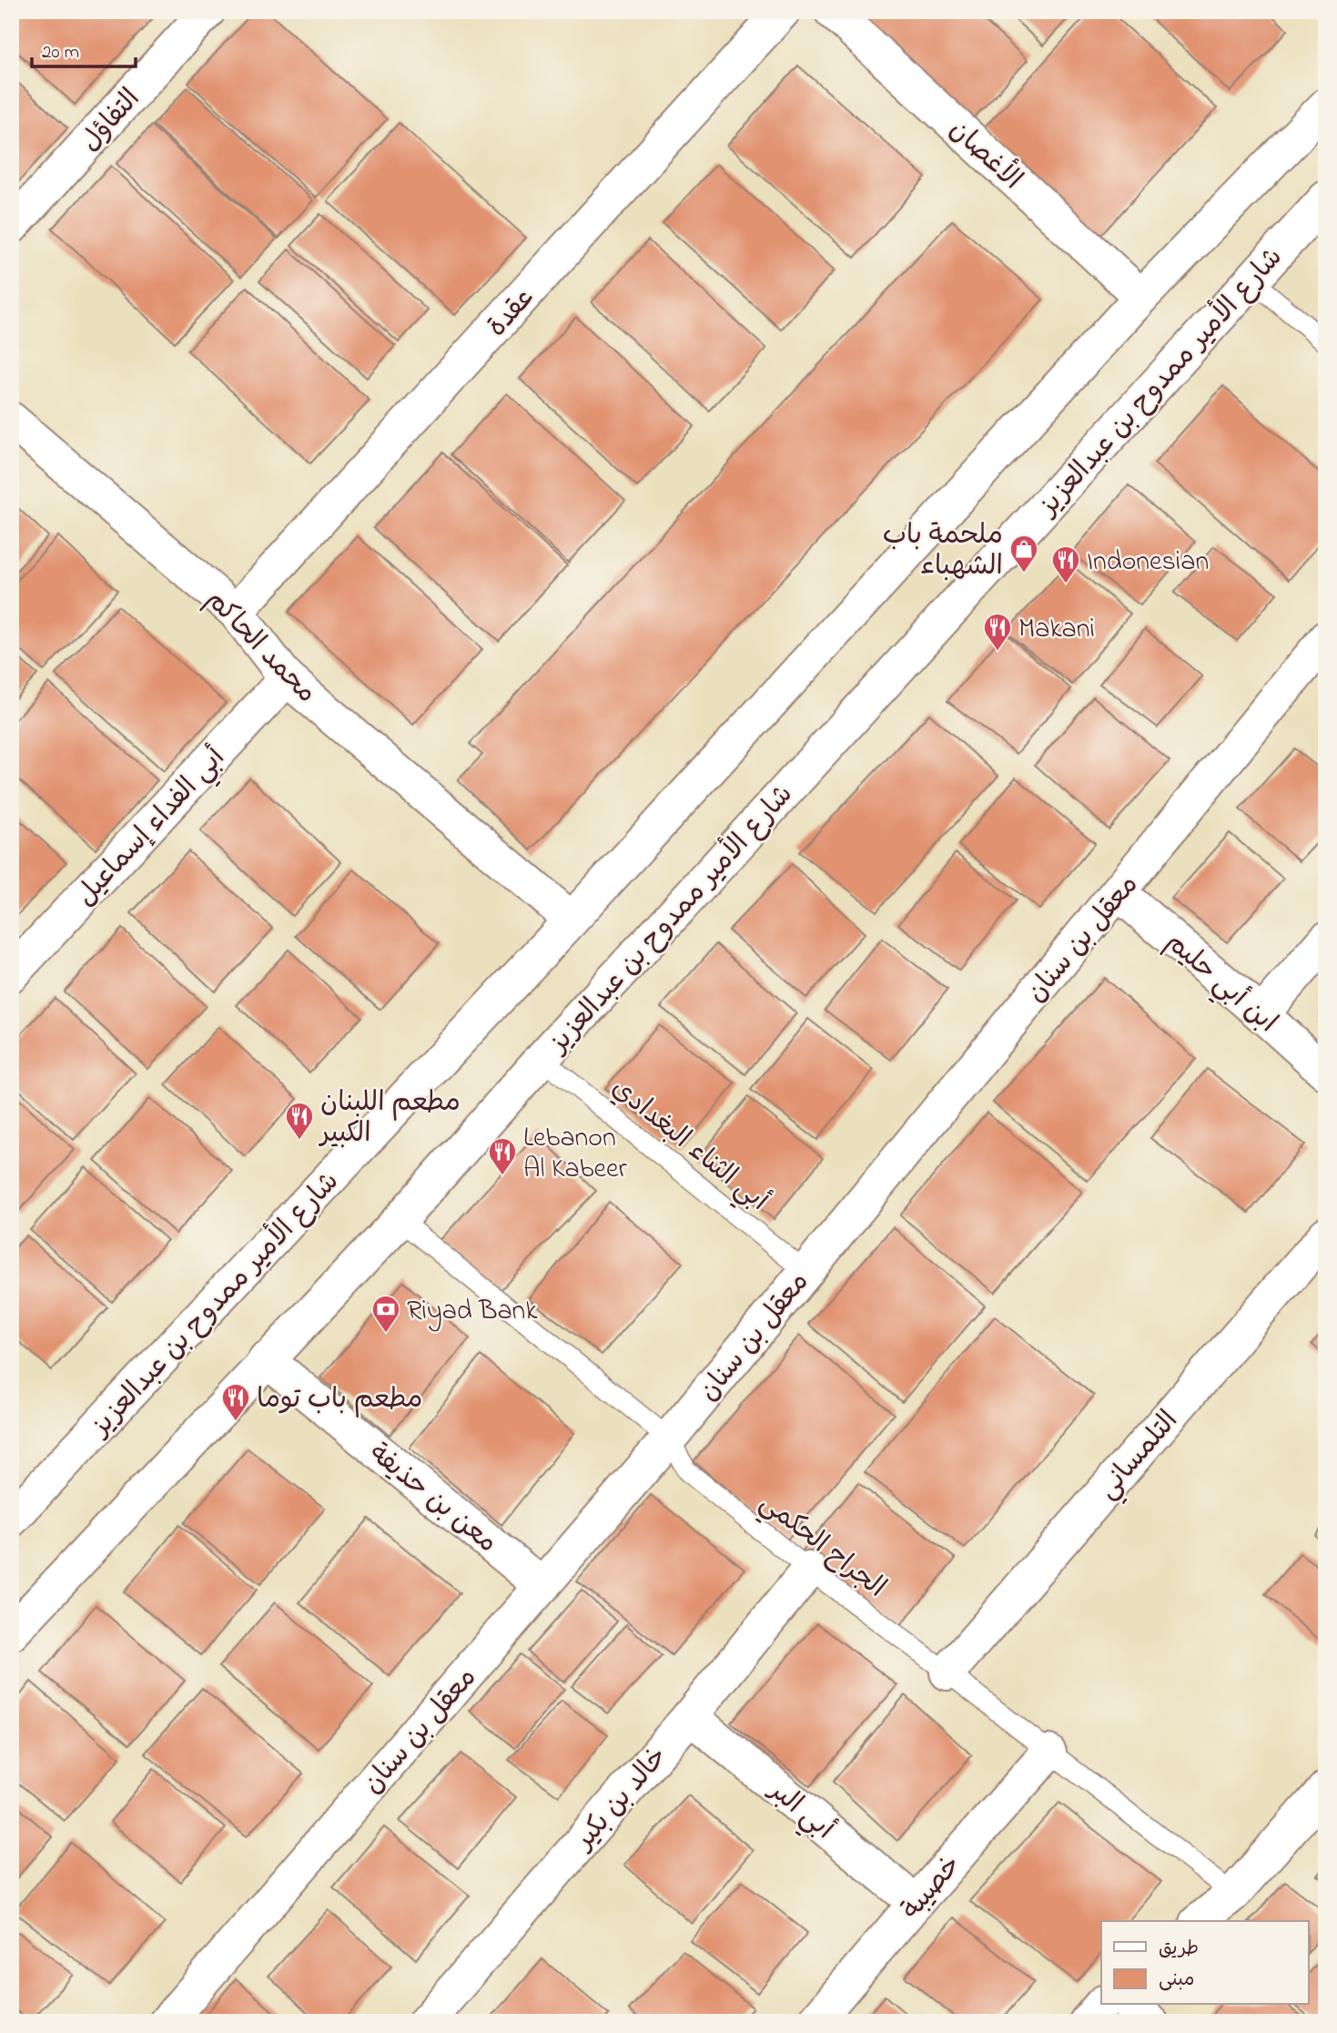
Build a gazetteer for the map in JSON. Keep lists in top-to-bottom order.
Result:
{
  "streets": {
    "street": [
      "التفاؤل",
      "الأغصان",
      "عقدة",
      "شارع الأمير ممدوح بن عبدالعزيز",
      "محمد الحاكم",
      "أبي الفداء إسماعيل",
      "معقل بن سنان",
      "ابن أبي حليم",
      "التلمساني",
      "معن بن حذيفة",
      "خالد بن بكير",
      "أبي البر",
      "خصيبة"
    ],
    "lane": ["أبي الثناء البغدادي", "الجراح الحكمي"]
  },
  "crossings": [
    ["الأغصان", "شارع الأمير ممدوح بن عبدالعزيز"],
    ["عقدة", "محمد الحاكم"],
    ["شارع الأمير ممدوح بن عبدالعزيز", "محمد الحاكم"],
    ["شارع الأمير ممدوح بن عبدالعزيز", "أبي الثناء البغدادي"],
    ["شارع الأمير ممدوح بن عبدالعزيز", "معن بن حذيفة"],
    ["شارع الأمير ممدوح بن عبدالعزيز", "الجراح الحكمي"],
    ["محمد الحاكم", "أبي الفداء إسماعيل"],
    ["معقل بن سنان", "ابن أبي حليم"],
    ["معقل بن سنان", "أبي الثناء البغدادي"],
    ["معقل بن سنان", "معن بن حذيفة"],
    ["معقل بن سنان", "الجراح الحكمي"],
    ["التلمساني", "الجراح الحكمي"],
    ["الجراح الحكمي", "خالد بن بكير"],
    ["الجراح الحكمي", "خصيبة"],
    ["خالد بن بكير", "أبي البر"],
    ["أبي البر", "خصيبة"]
  ],
  "places": {
    "shop": ["ملحمة باب الشهباء"],
    "restaurant": [
      "Indonesian",
      "Makani",
      "مطعم اللبنان الكبير",
      "Lebanon Al Kabeer",
      "مطعم باب توما"
    ],
    "bank": ["Riyad Bank"]
  },
  "legend": ["طريق", "مبنى"],
  "scale_bar": "20 m"
}
